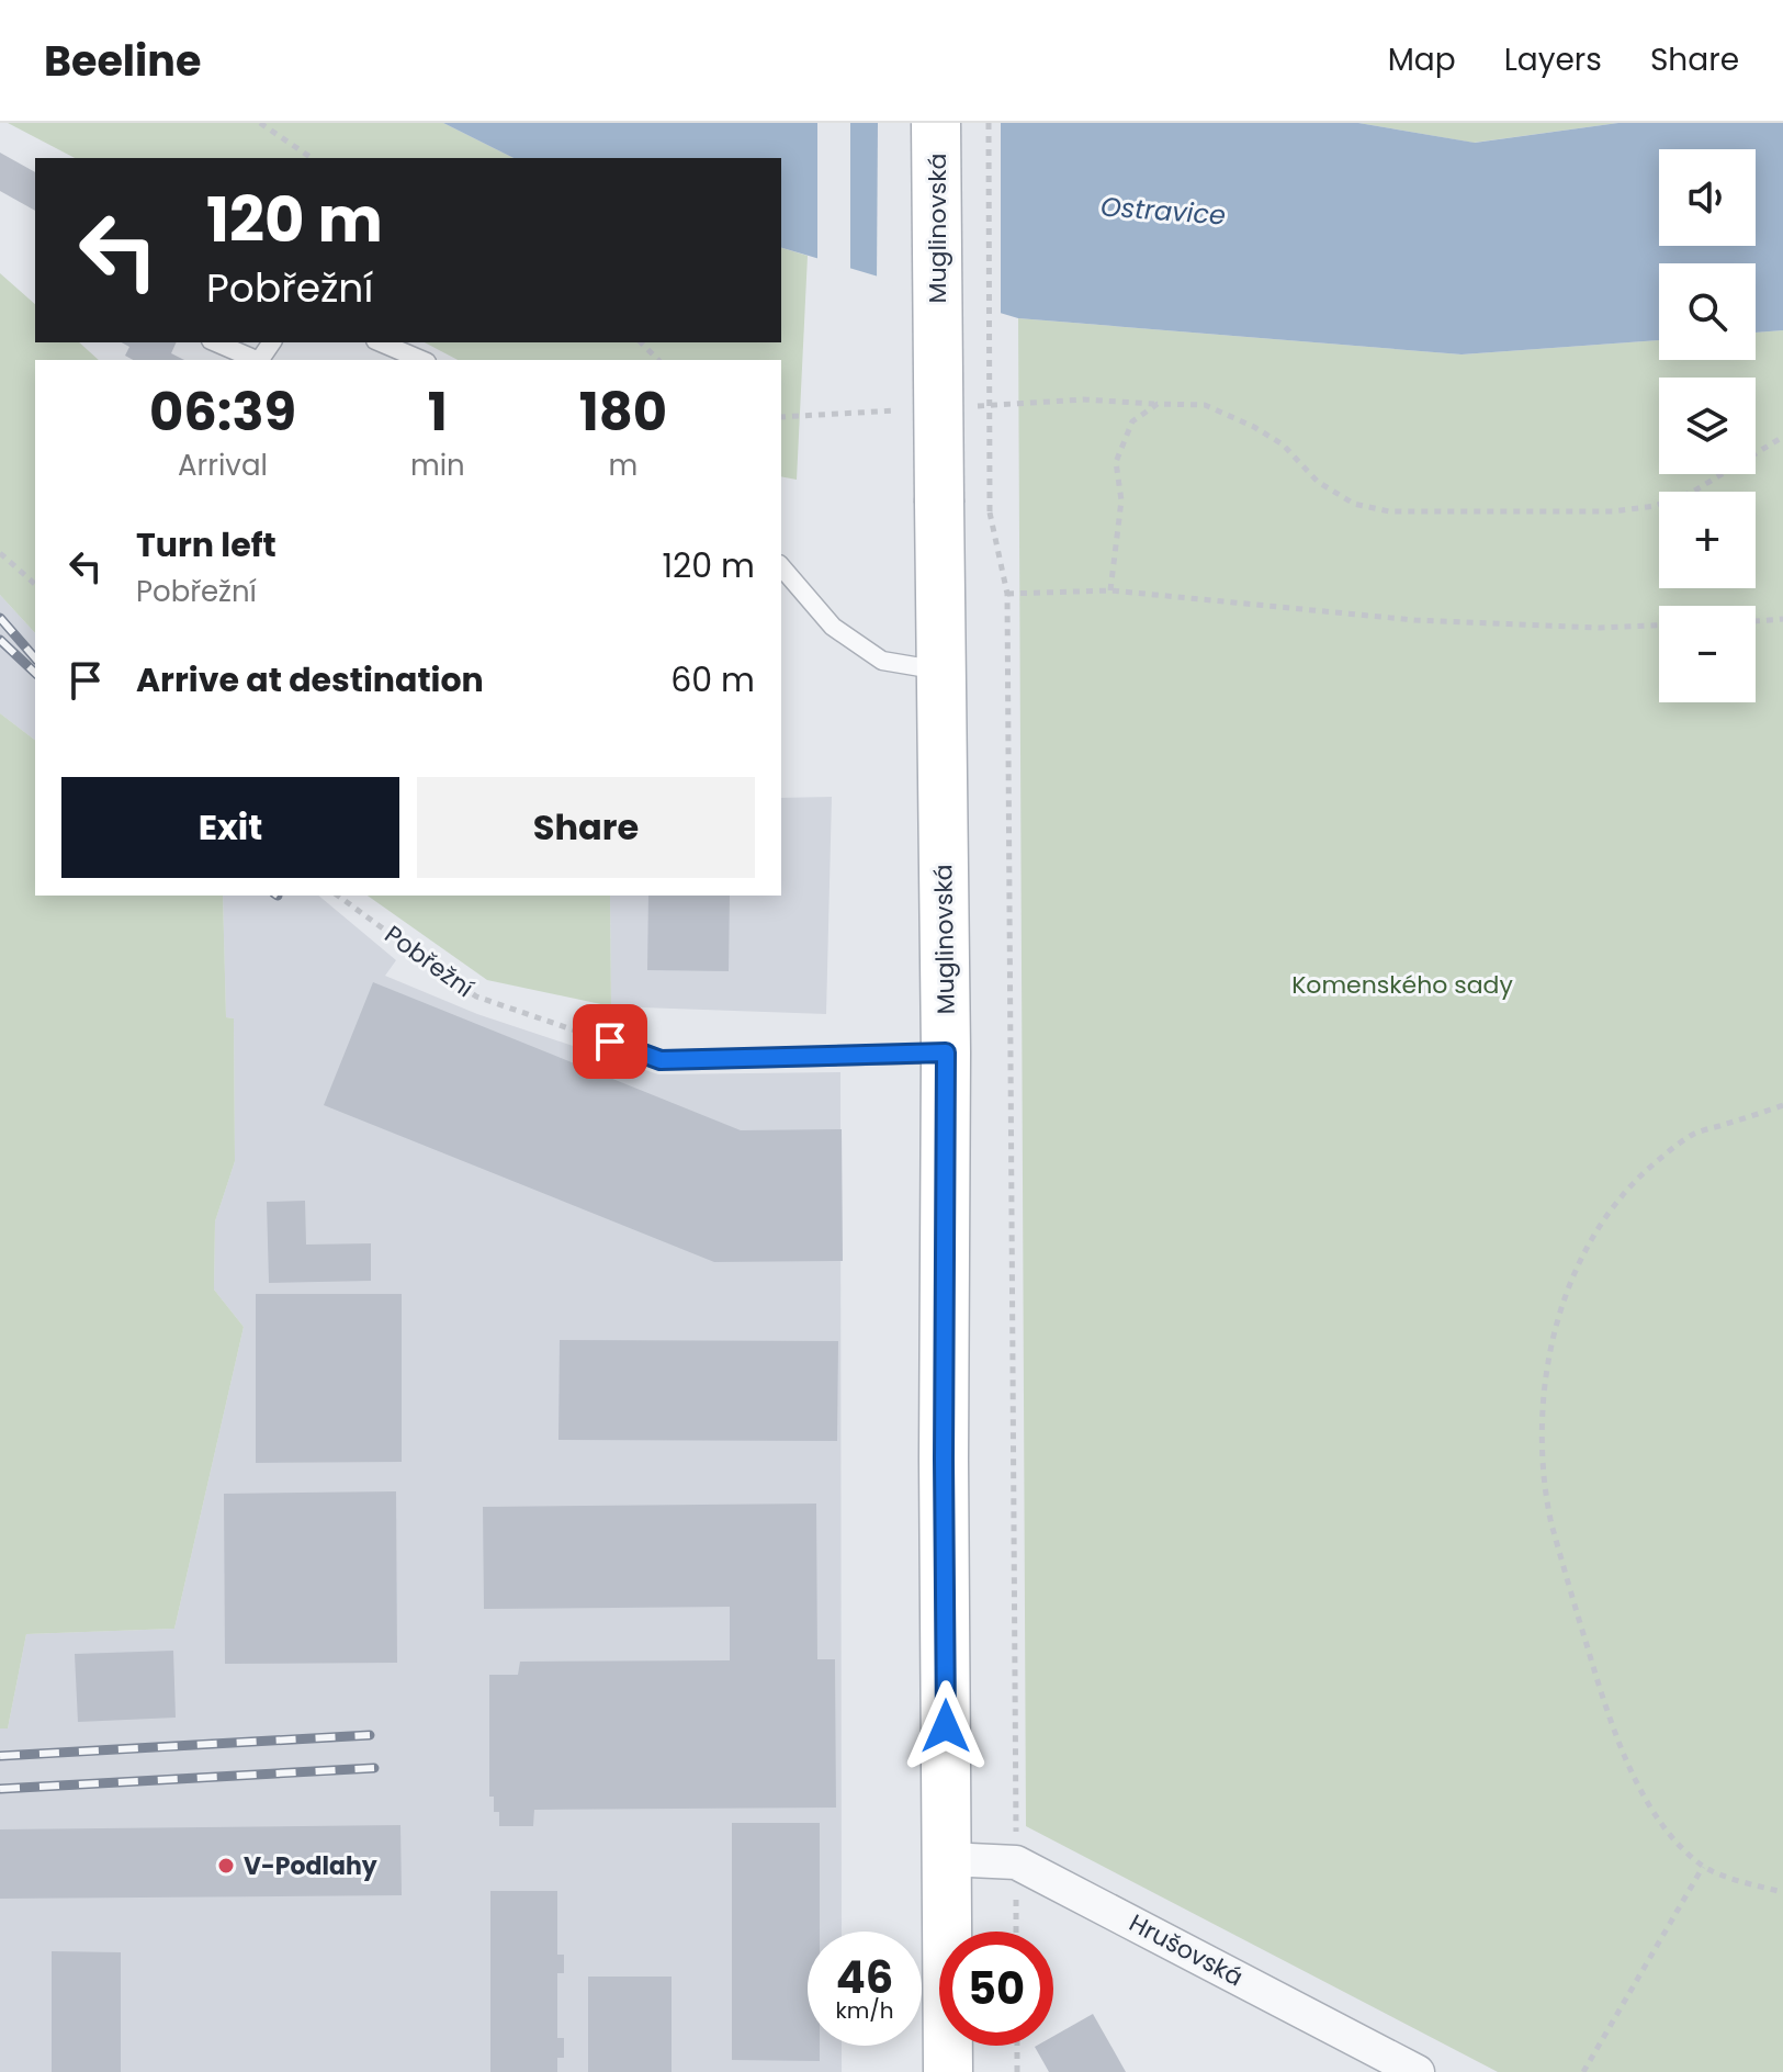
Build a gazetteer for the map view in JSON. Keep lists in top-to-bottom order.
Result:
{
  "streets": {
    "main road": ["Muglinovská"],
    "street": ["Hrušovská"],
    "path": ["Pobřežní"]
  },
  "crossings": [
    ["Muglinovská", "Hrušovská"]
  ],
  "water": ["Ostravice"],
  "parks": ["Komenského sady"],
  "places": ["V-Podlahy"],
  "page": {
    "header": "Beeline",
    "nav": ["Map", "Layers", "Share"],
    "map_buttons": ["+", "−"],
    "turn": ["120 m", "Pobřežní"],
    "eta": [
      "06:39",
      "Arrival",
      "1",
      "min",
      "180",
      "m"
    ],
    "list": [
      {
        "name": "Turn left",
        "note": "Pobřežní",
        "value": "120 m"
      },
      {
        "name": "Arrive at destination",
        "value": "60 m"
      }
    ],
    "buttons": ["Exit", "Share"],
    "speed": "46 km/h",
    "limit": "50"
  }
}
